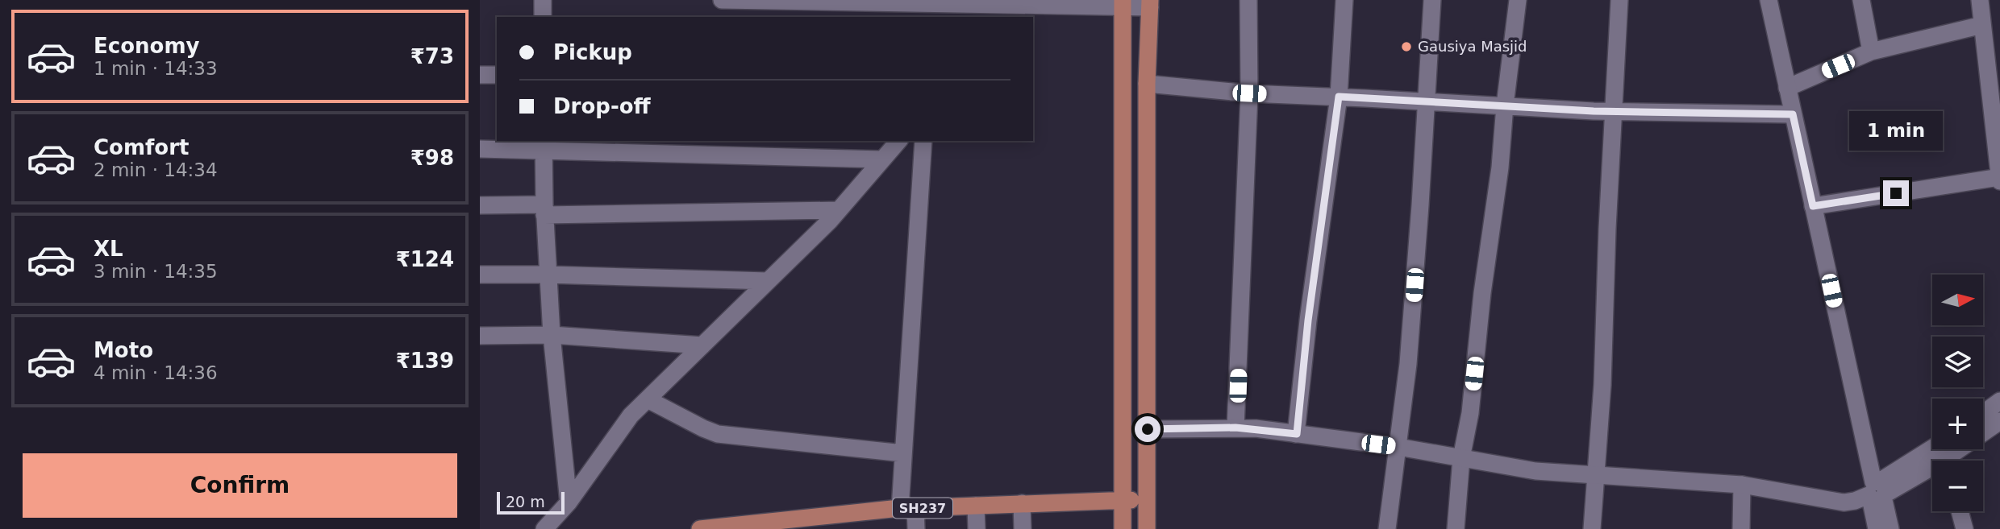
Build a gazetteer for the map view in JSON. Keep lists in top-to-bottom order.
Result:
{
  "streets": {
    "main road": ["SH237"]
  },
  "places": ["Gausiya Masjid"],
  "scale_bar": "20 m",
  "north": "right",
  "page": {
    "list": [
      {
        "name": "Economy",
        "note": "1 min · 14:33",
        "value": "₹73"
      },
      {
        "name": "Comfort",
        "note": "2 min · 14:34",
        "value": "₹98"
      },
      {
        "name": "XL",
        "note": "3 min · 14:35",
        "value": "₹124"
      },
      {
        "name": "Moto",
        "note": "4 min · 14:36",
        "value": "₹139"
      }
    ],
    "banner": ["Pickup", "Drop-off"],
    "bubble": "1 min",
    "map_buttons": ["+", "−"],
    "buttons": "Confirm",
    "scale": "20 m"
  }
}
